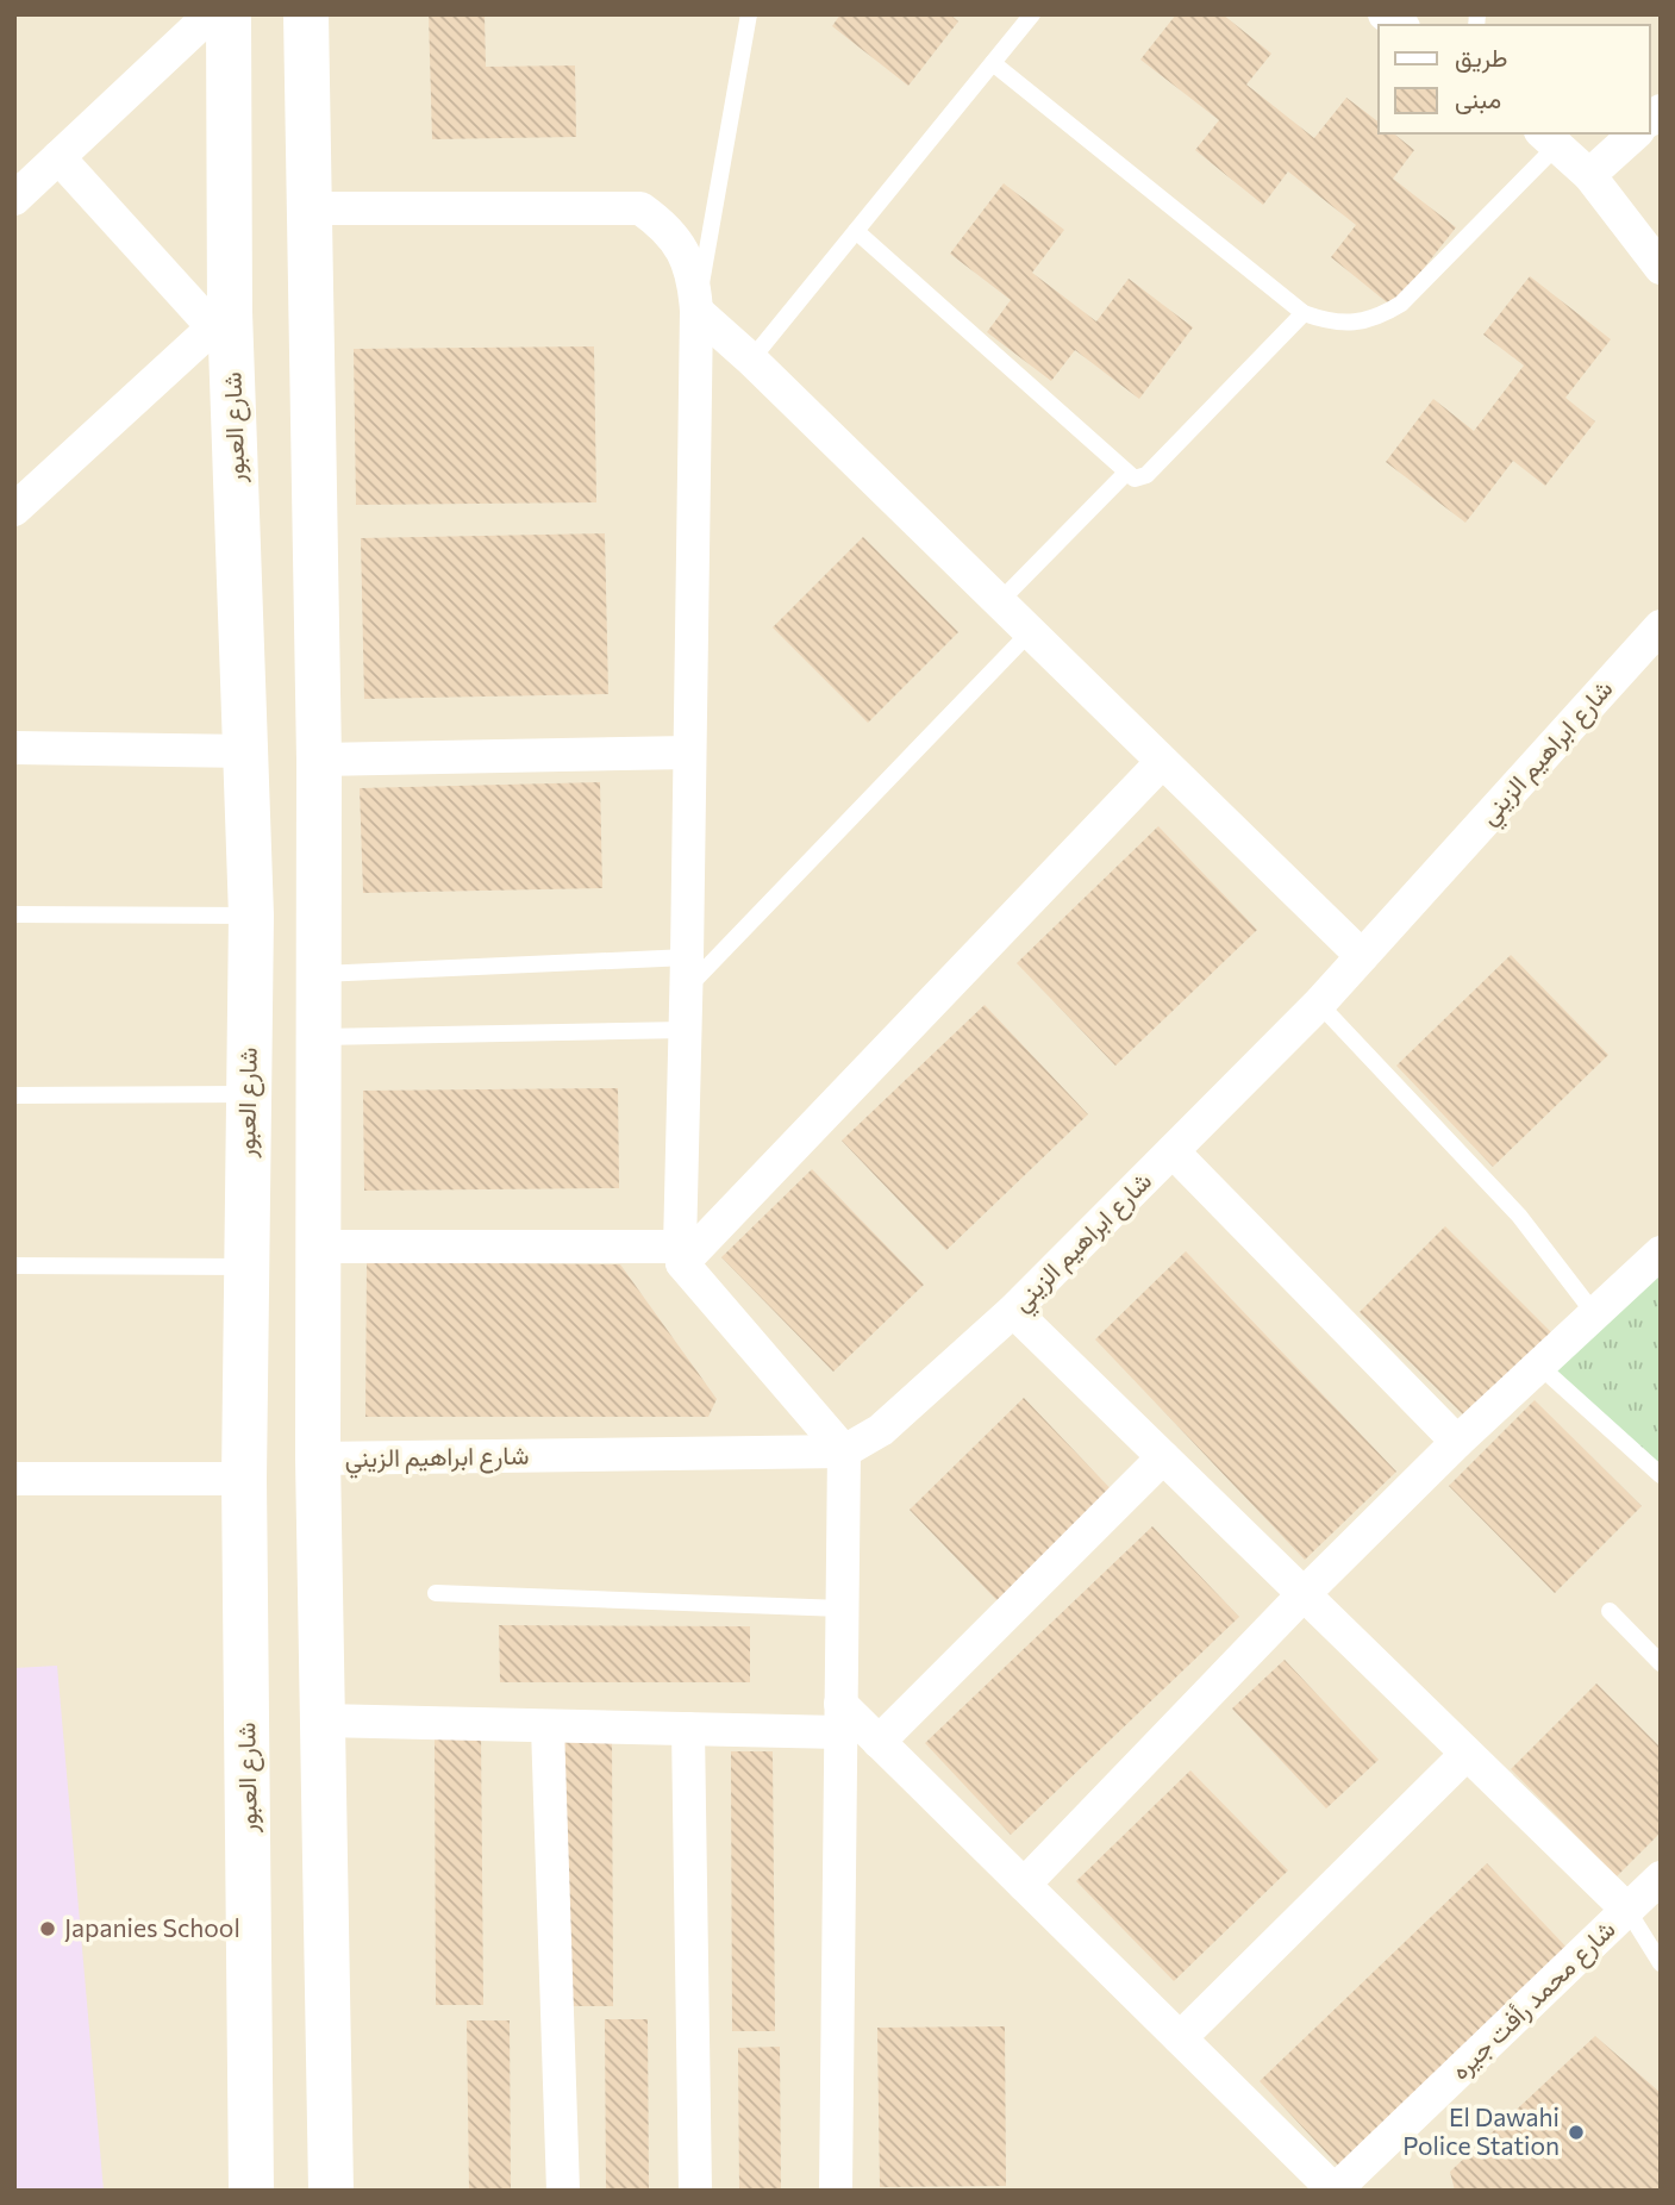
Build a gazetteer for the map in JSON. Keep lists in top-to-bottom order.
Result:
{
  "streets": {
    "street": ["شارع العبور", "شارع ابراهيم الزيني", "شارع محمد رأفت جيره"]
  },
  "places": ["Japanies School", "El Dawahi Police Station"],
  "legend": ["طريق", "مبنى"]
}
